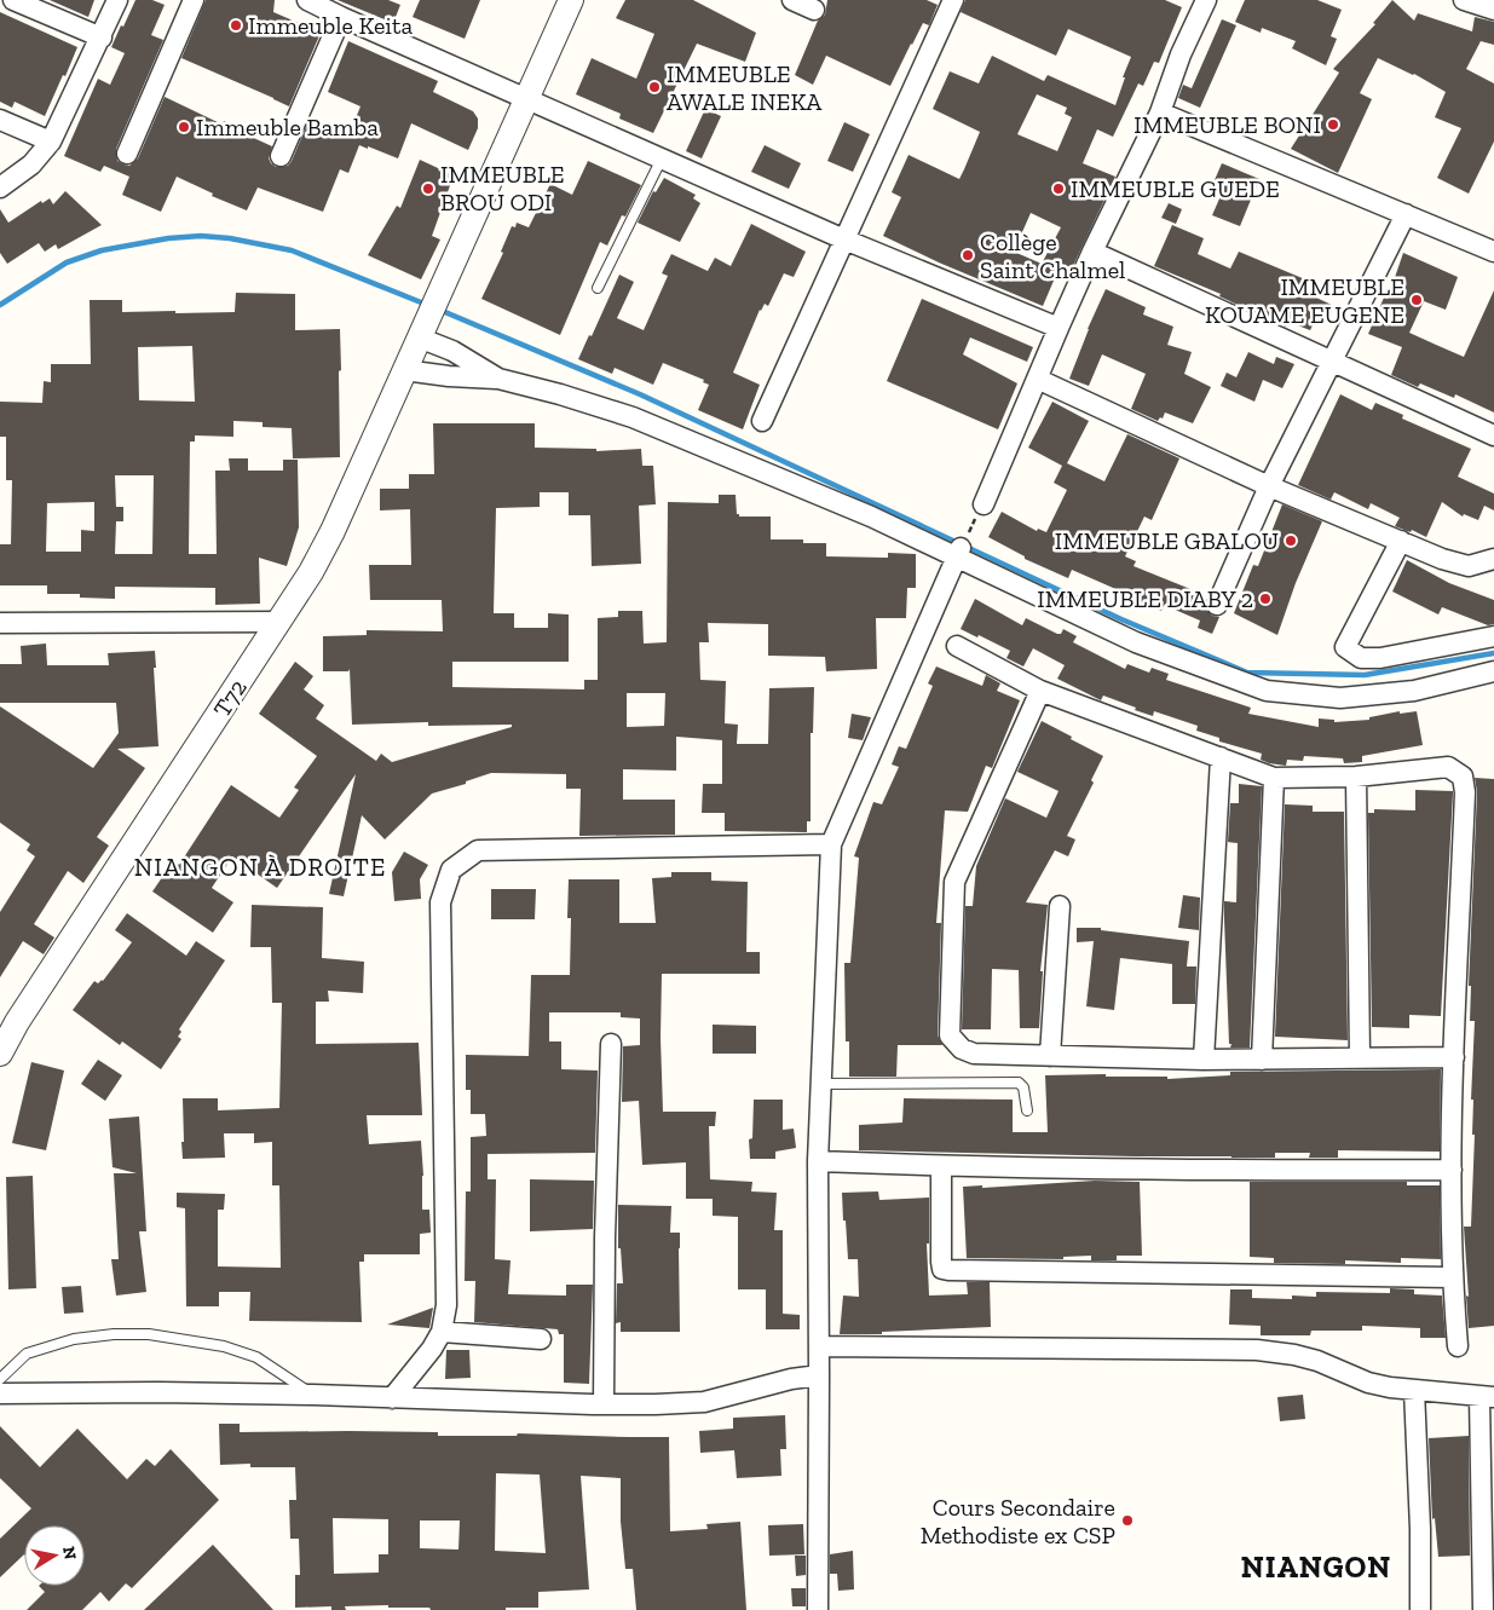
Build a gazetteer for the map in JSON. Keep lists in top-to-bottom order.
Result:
{
  "streets": {
    "street": ["T72"]
  },
  "districts": ["NIANGON À DROITE", "NIANGON"],
  "places": [
    "Immeuble Keita",
    "IMMEUBLE AWALE INEKA",
    "IMMEUBLE BONI",
    "Immeuble Bamba",
    "IMMEUBLE BROU ODI",
    "IMMEUBLE GUEDE",
    "Collège Saint Chalmel",
    "IMMEUBLE KOUAME EUGENE",
    "IMMEUBLE GBALOU",
    "IMMEUBLE DIABY 2",
    "Cours Secondaire Methodiste ex CSP"
  ],
  "north": "right"
}
